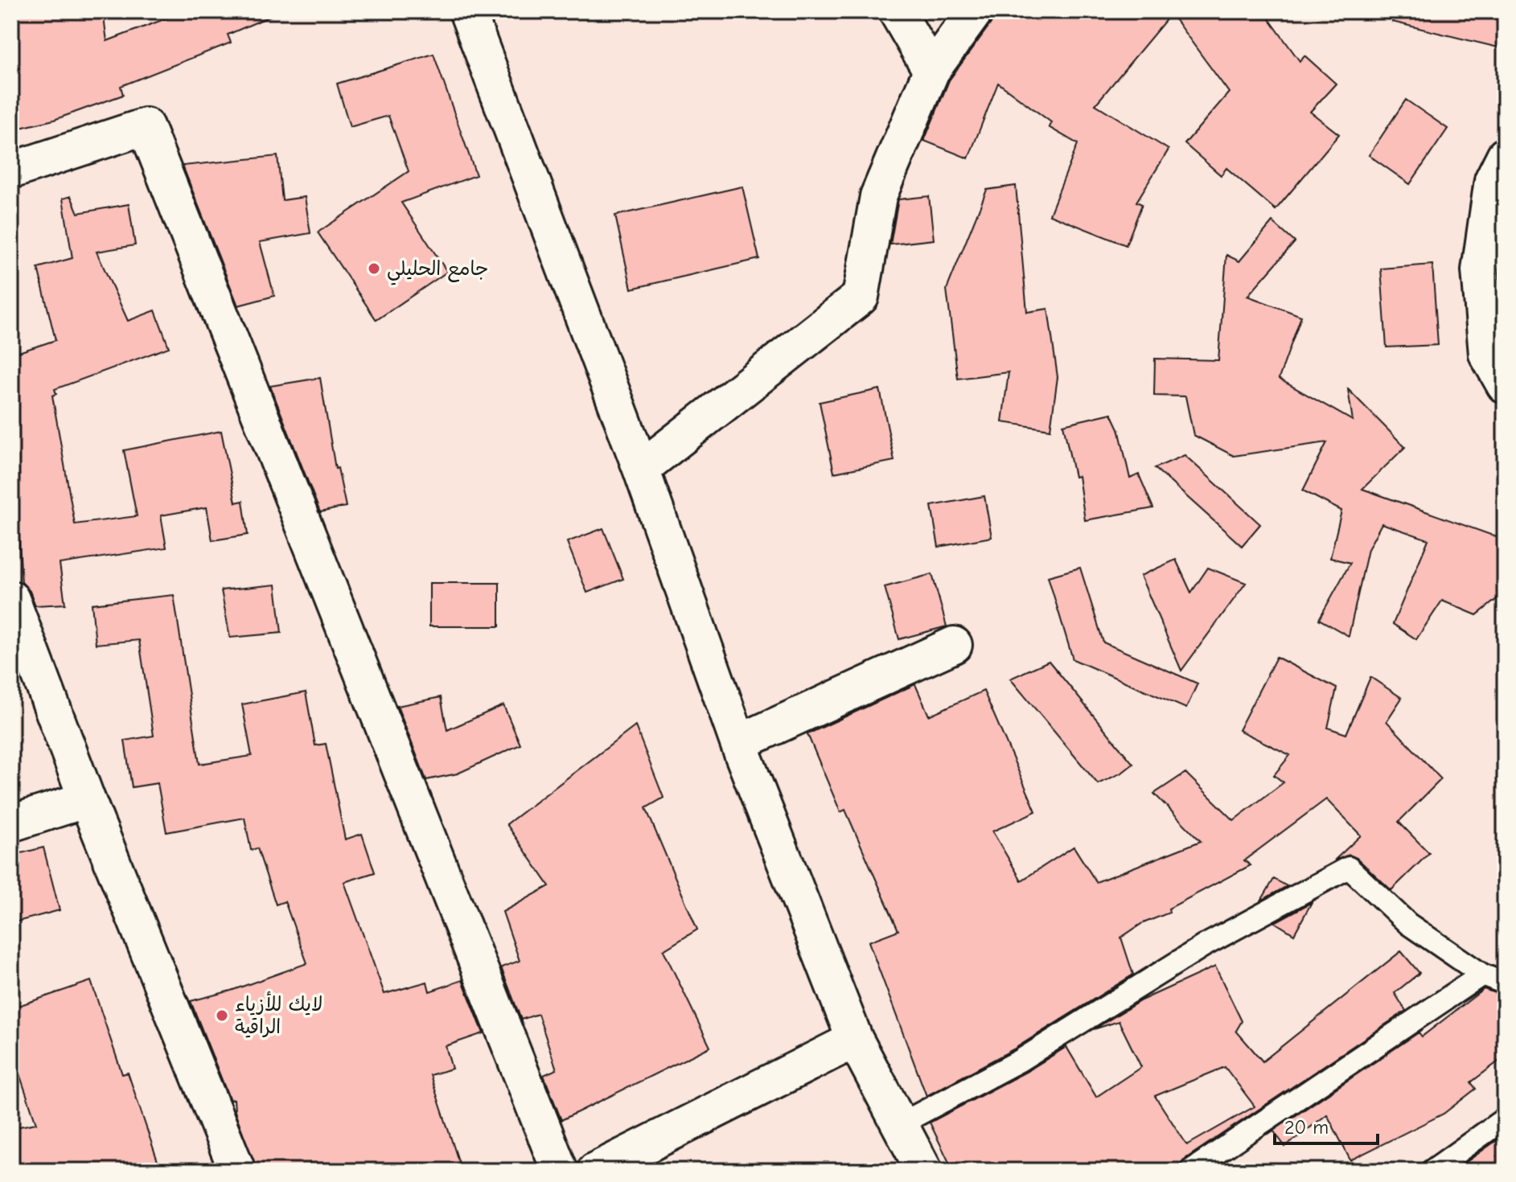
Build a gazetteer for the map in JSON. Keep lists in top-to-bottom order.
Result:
{
  "places": ["جامع الحليلي", "لايك للأزياء الراقية"],
  "scale_bar": "20 m"
}
